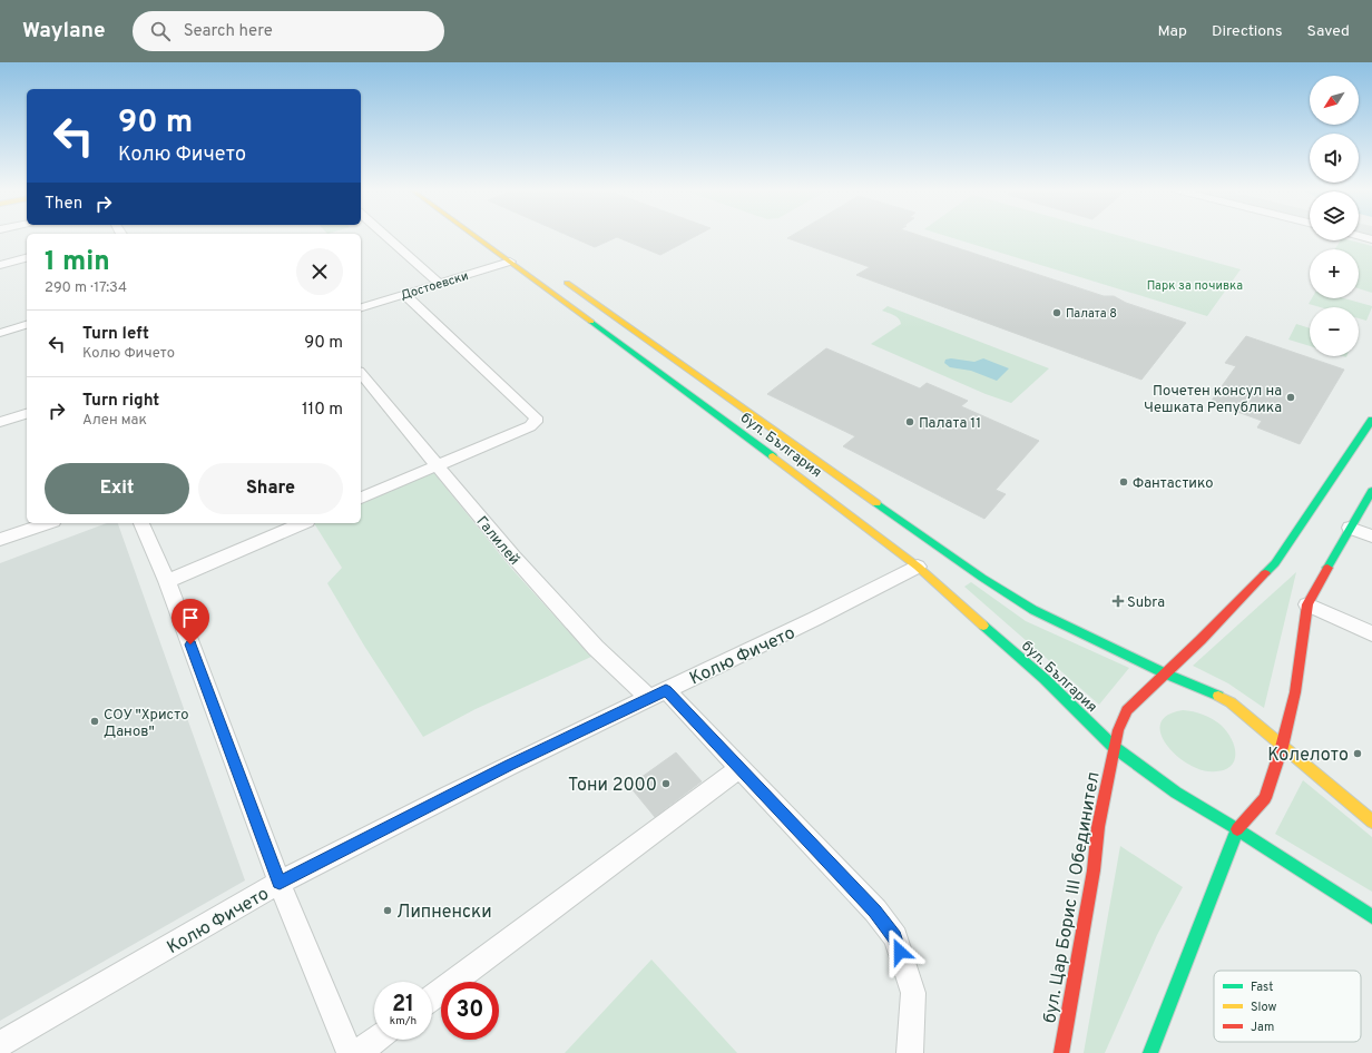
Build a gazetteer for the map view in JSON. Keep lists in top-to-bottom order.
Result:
{
  "streets": {
    "main road": ["бул. България", "бул. Цар Борис III Обединител"],
    "street": ["Достоевски", "Галилей", "Колю Фичето"]
  },
  "crossings": [
    ["Достоевски", "бул. България"],
    ["бул. България", "Колю Фичето"],
    ["бул. България", "бул. Цар Борис III Обединител"],
    ["Галилей", "Колю Фичето"]
  ],
  "parks": ["Парк за почивка"],
  "places": {
    "other": [
      "Палата 8",
      "Почетен консул на Чешката Република",
      "Палата 11",
      "Фантастико",
      "СОУ \"Христо Данов\"",
      "Колелото",
      "Тони 2000",
      "Липненски"
    ],
    "health": ["Subra"]
  },
  "legend": ["Fast", "Slow", "Jam"],
  "north": "bottom left",
  "page": {
    "header": "Waylane",
    "search": "Search here",
    "nav": ["Map", "Directions", "Saved"],
    "map_buttons": ["+", "−"],
    "turn": ["90 m", "Колю Фичето"],
    "then": "Then",
    "heading": ["1 min", "290 m · 17:34"],
    "list": [
      {
        "name": "Turn left",
        "note": "Колю Фичето",
        "value": "90 m"
      },
      {
        "name": "Turn right",
        "note": "Ален мак",
        "value": "110 m"
      }
    ],
    "buttons": ["Exit", "Share"],
    "speed": "21 km/h",
    "limit": "30"
  }
}
